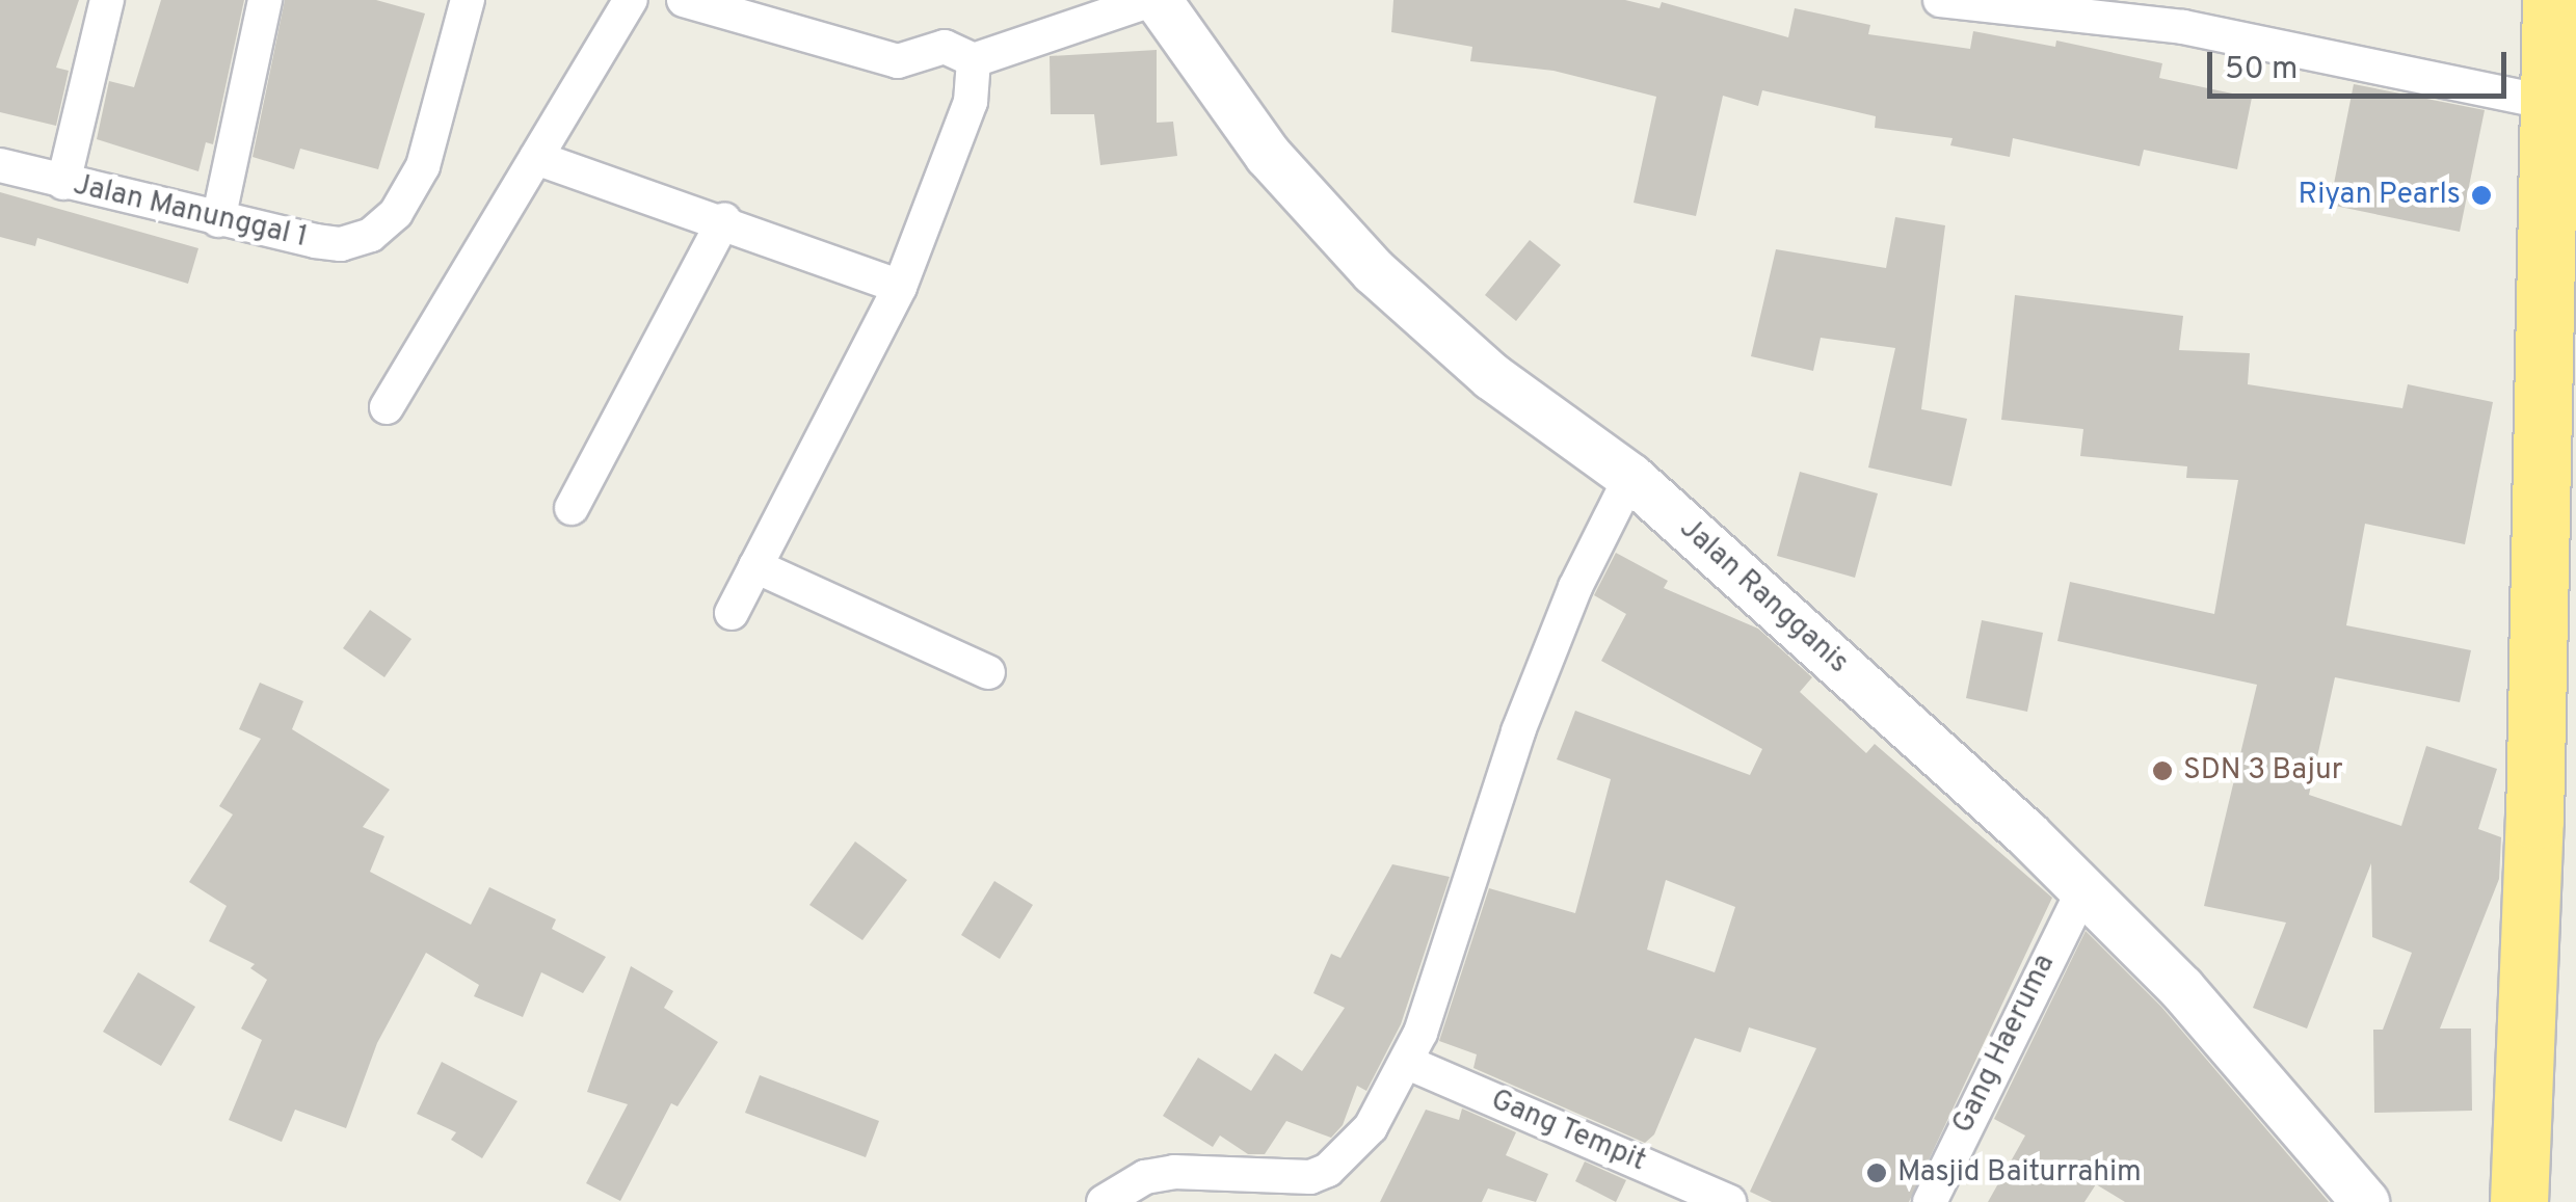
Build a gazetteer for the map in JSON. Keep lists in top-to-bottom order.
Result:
{
  "streets": {
    "street": [
      "Jalan Manunggal 1",
      "Jalan Rangganis",
      "Gang Haeruma",
      "Gang Tempit"
    ]
  },
  "crossings": [
    ["Jalan Rangganis", "Gang Haeruma"]
  ],
  "places": ["Riyan Pearls", "SDN 3 Bajur", "Masjid Baiturrahim"],
  "scale_bar": "50 m"
}
